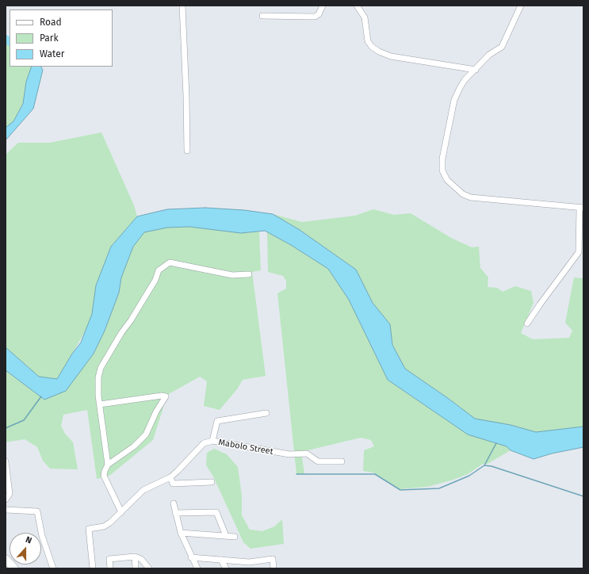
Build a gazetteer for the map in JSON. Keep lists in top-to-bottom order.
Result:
{
  "streets": {
    "street": ["Mabolo Street"]
  },
  "legend": ["Road", "Park", "Water"],
  "north": "top"
}
